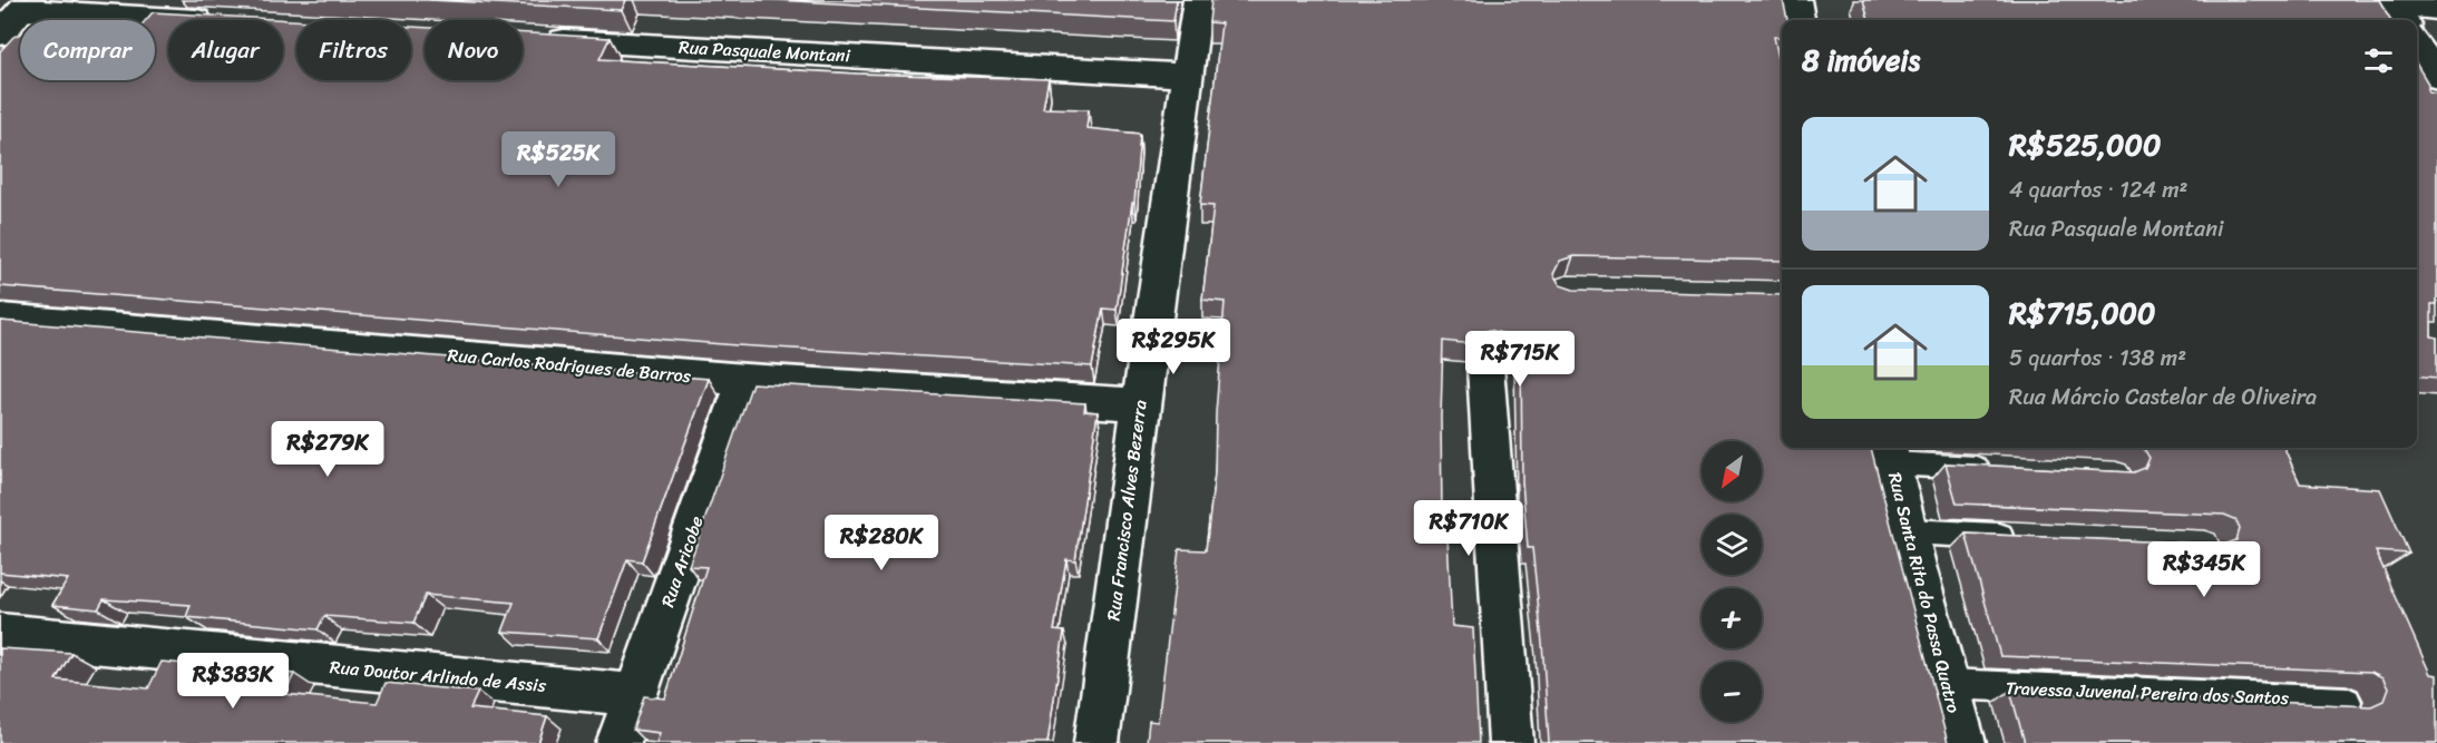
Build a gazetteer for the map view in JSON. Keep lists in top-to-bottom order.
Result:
{
  "streets": {
    "street": [
      "Rua Pasquale Montani",
      "Rua Carlos Rodrigues de Barros",
      "Rua Francisco Alves Bezerra",
      "Rua Aricobe",
      "Rua Santa Rita do Passa Quatro",
      "Rua Doutor Arlindo de Assis"
    ],
    "lane": ["Travessa Juvenal Pereira dos Santos"]
  },
  "crossings": [
    ["Rua Pasquale Montani", "Rua Francisco Alves Bezerra"],
    ["Rua Carlos Rodrigues de Barros", "Rua Francisco Alves Bezerra"],
    ["Rua Carlos Rodrigues de Barros", "Rua Aricobe"],
    ["Rua Aricobe", "Rua Doutor Arlindo de Assis"],
    ["Rua Santa Rita do Passa Quatro", "Travessa Juvenal Pereira dos Santos"]
  ],
  "north": "bottom left",
  "page": {
    "chip": [
      "Comprar",
      "Alugar",
      "Filtros",
      "Novo"
    ],
    "heading": "8 imóveis",
    "list": [
      {
        "name": "R$525,000",
        "note": "4 quartos · 124 m² · Rua Pasquale Montani"
      },
      {
        "name": "R$715,000",
        "note": "5 quartos · 138 m² · Rua Márcio Castelar de Oliveira"
      }
    ],
    "price": [
      "R$525K",
      "R$295K",
      "R$715K",
      "R$279K",
      "R$710K",
      "R$280K",
      "R$345K",
      "R$383K"
    ],
    "map_buttons": ["+", "−"]
  }
}
